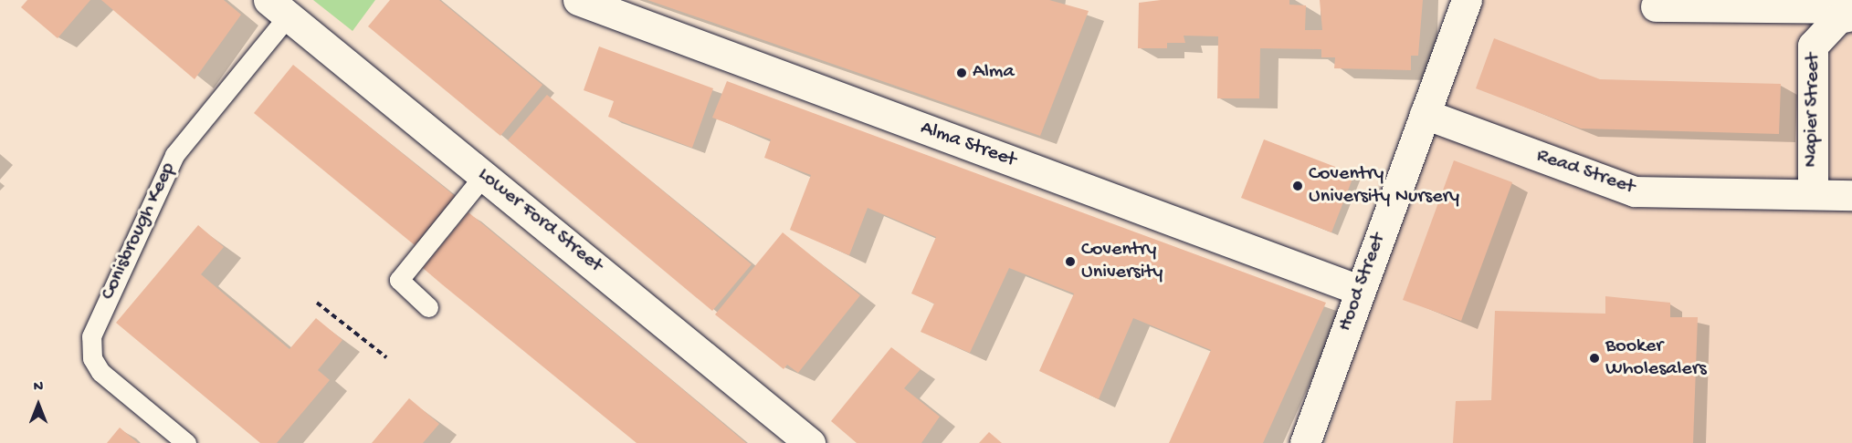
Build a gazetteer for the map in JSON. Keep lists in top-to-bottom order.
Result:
{
  "streets": {
    "street": [
      "Napier Street",
      "Alma Street",
      "Read Street",
      "Lower Ford Street",
      "Hood Street"
    ],
    "lane": ["Conisbrough Keep"]
  },
  "crossings": [
    ["Napier Street", "Read Street"],
    ["Alma Street", "Hood Street"],
    ["Read Street", "Hood Street"],
    ["Lower Ford Street", "Conisbrough Keep"]
  ],
  "places": [
    "Alma",
    "Coventry University Nursery",
    "Coventry University",
    "Booker Wholesalers"
  ],
  "north": "top"
}
